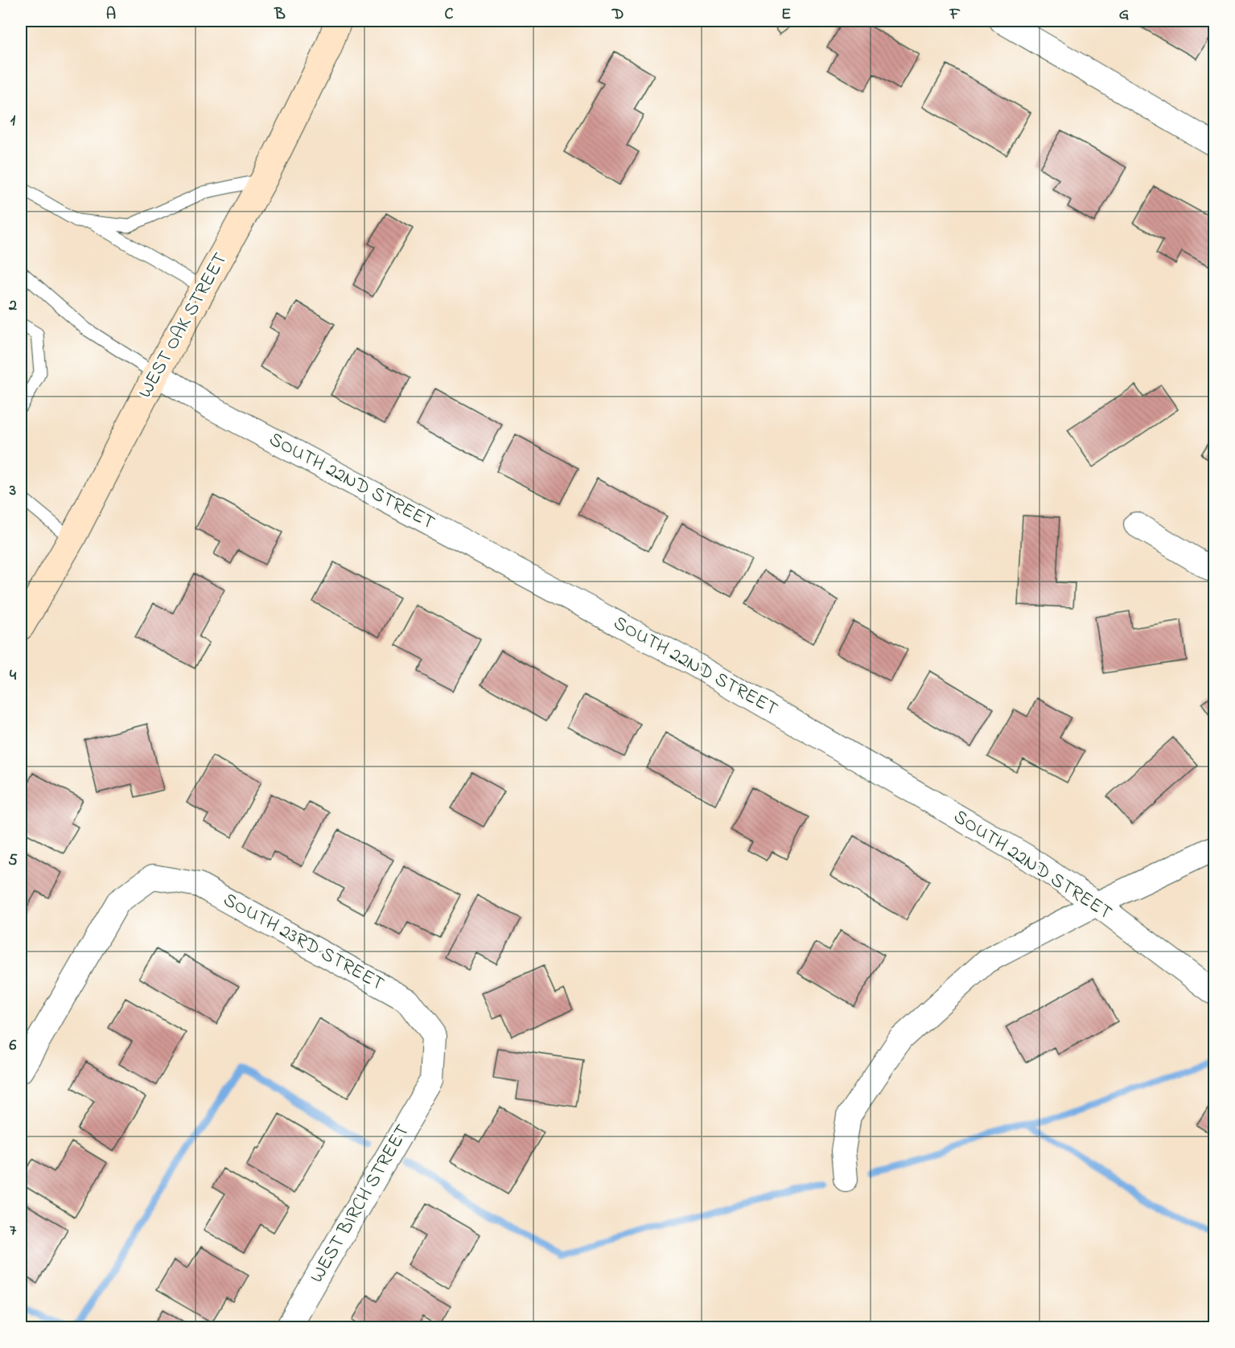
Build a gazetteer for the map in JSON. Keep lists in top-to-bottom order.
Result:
{
  "streets": {
    "street": [
      "WEST OAK STREET",
      "SOUTH 22ND STREET",
      "SOUTH 23RD STREET",
      "WEST BIRCH STREET"
    ]
  },
  "crossings": [
    ["WEST OAK STREET", "SOUTH 22ND STREET"],
    ["SOUTH 23RD STREET", "WEST BIRCH STREET"]
  ],
  "grid": {
    "columns": [
      "A",
      "B",
      "C",
      "D",
      "E",
      "F",
      "G"
    ],
    "rows": [
      "1",
      "2",
      "3",
      "4",
      "5",
      "6",
      "7"
    ]
  }
}
